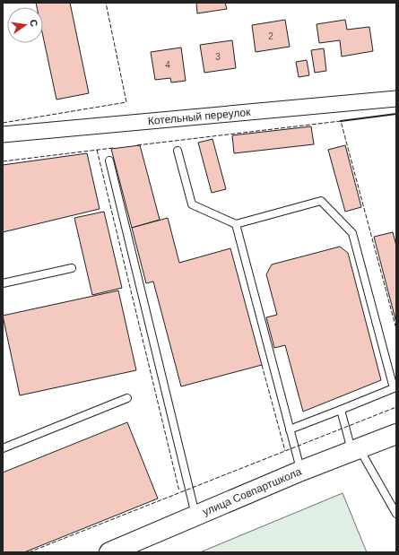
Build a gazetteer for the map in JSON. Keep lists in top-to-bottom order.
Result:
{
  "streets": {
    "street": ["Котельный переулок", "улица Совпартшкола"]
  },
  "house_numbers": ["2", "3", "4"],
  "north": "right"
}
